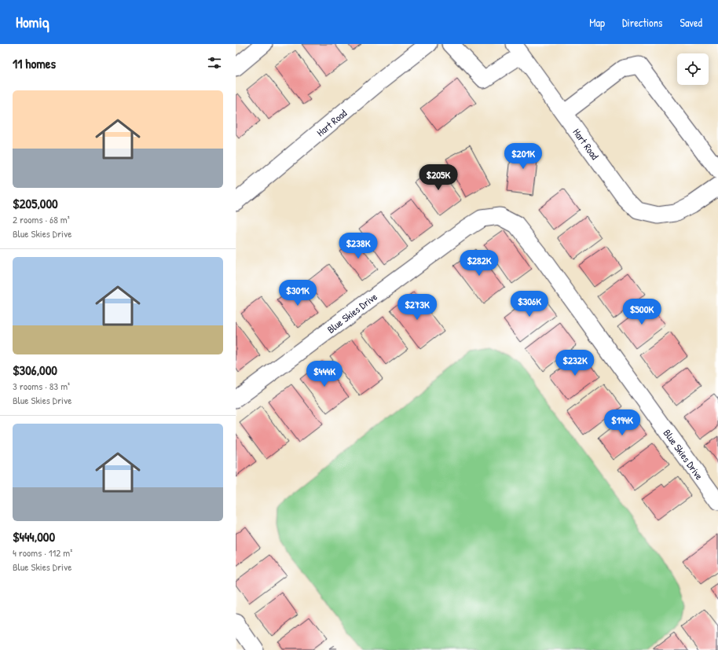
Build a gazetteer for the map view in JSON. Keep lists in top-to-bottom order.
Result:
{
  "streets": {
    "street": ["Hart Road", "Blue Skies Drive"]
  },
  "page": {
    "header": "Homiq",
    "nav": ["Map", "Directions", "Saved"],
    "heading": "11 homes",
    "list": [
      {
        "name": "$205,000",
        "note": "2 rooms · 68 m² · Blue Skies Drive"
      },
      {
        "name": "$306,000",
        "note": "3 rooms · 83 m² · Blue Skies Drive"
      },
      {
        "name": "$444,000",
        "note": "4 rooms · 112 m² · Blue Skies Drive"
      }
    ],
    "price": [
      "$201K",
      "$205K",
      "$238K",
      "$282K",
      "$301K",
      "$306K",
      "$273K",
      "$500K",
      "$232K",
      "$444K",
      "$194K"
    ]
  }
}
